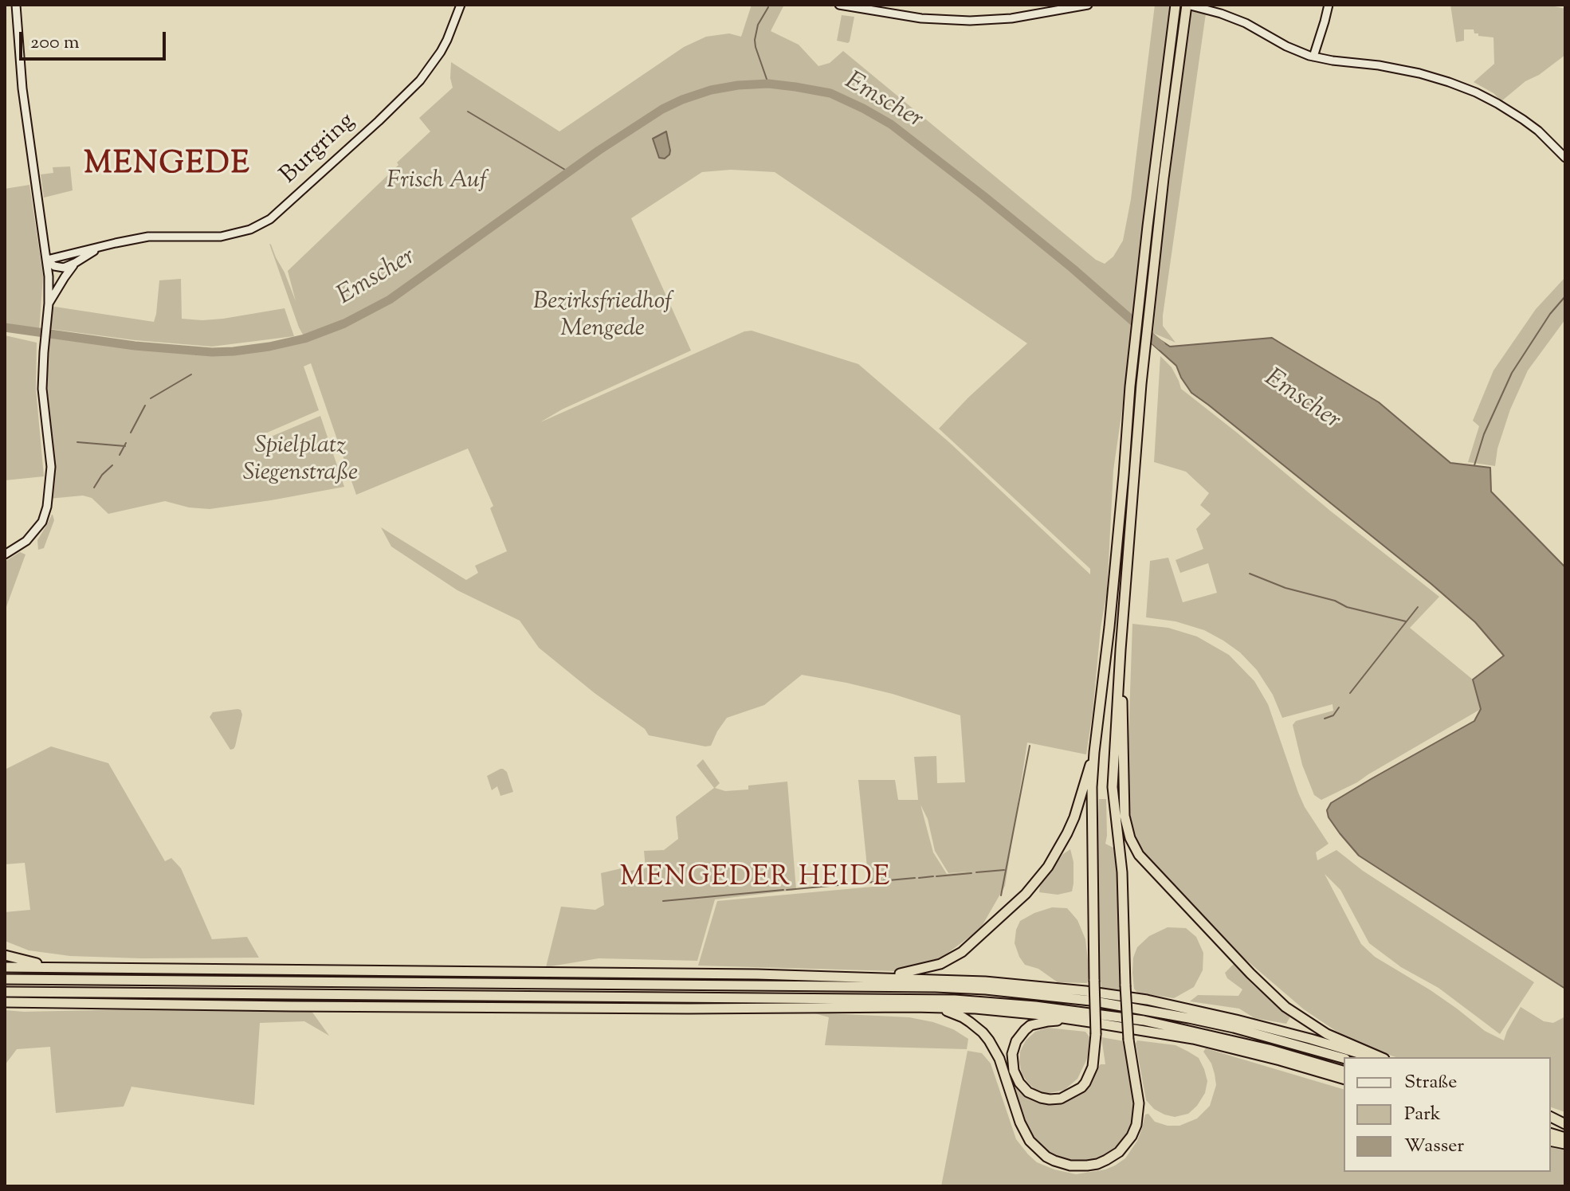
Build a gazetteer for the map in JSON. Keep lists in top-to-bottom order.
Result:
{
  "streets": {
    "main road": ["Burgring"]
  },
  "districts": ["MENGEDE", "MENGEDER HEIDE"],
  "water": ["Emscher"],
  "parks": ["Frisch Auf", "Bezirksfriedhof Mengede", "Spielplatz Siegenstraße"],
  "legend": ["Straße", "Park", "Wasser"],
  "scale_bar": "200 m"
}
